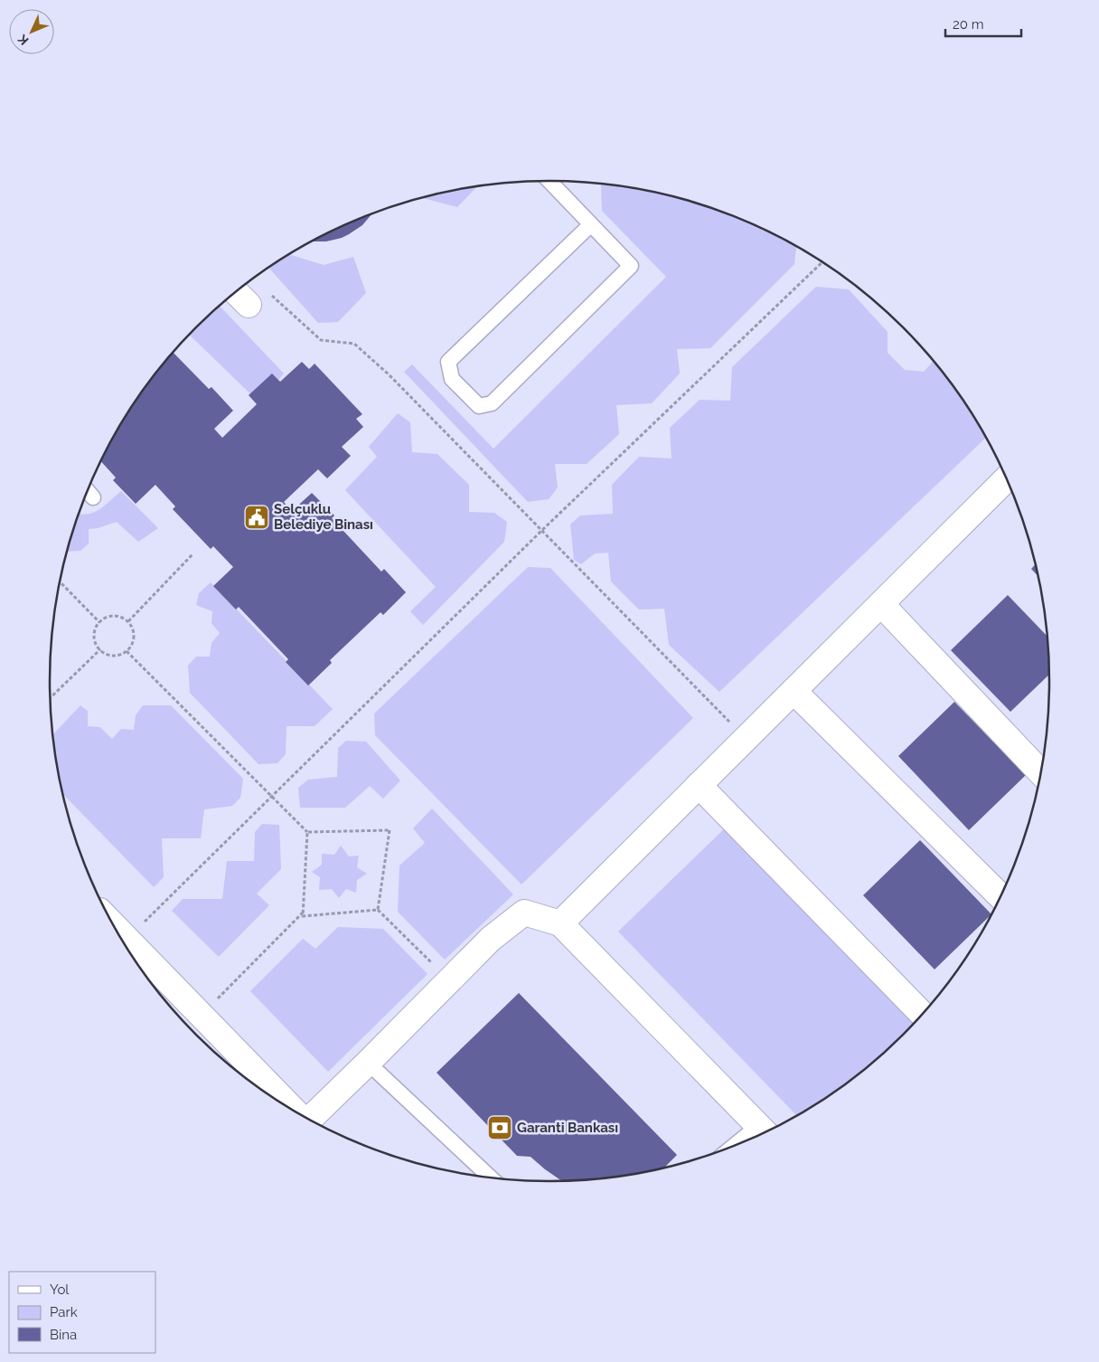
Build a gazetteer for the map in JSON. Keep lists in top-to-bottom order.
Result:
{
  "places": {
    "public building": ["Selçuklu Belediye Binası"],
    "bank": ["Garanti Bankası"]
  },
  "legend": ["Yol", "Park", "Bina"],
  "scale_bar": "20 m",
  "north": "bottom left"
}
